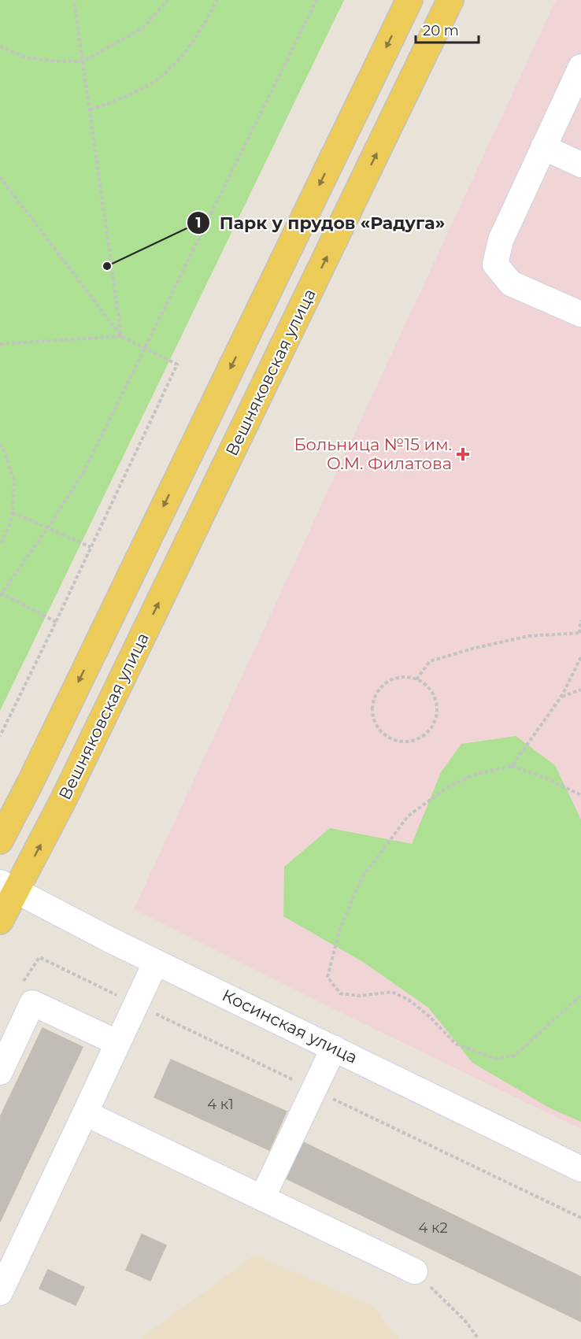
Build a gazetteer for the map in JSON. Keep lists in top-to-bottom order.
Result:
{
  "streets": {
    "main road": ["Вешняковская улица"],
    "street": ["Косинская улица"]
  },
  "crossings": [
    ["Вешняковская улица", "Косинская улица"]
  ],
  "places": {
    "other": ["Парк у прудов «Радуга»"],
    "health": ["Больница №15 им. О.М. Филатова"]
  },
  "house_numbers": ["4 к1", "4 к2"],
  "scale_bar": "20 m"
}
